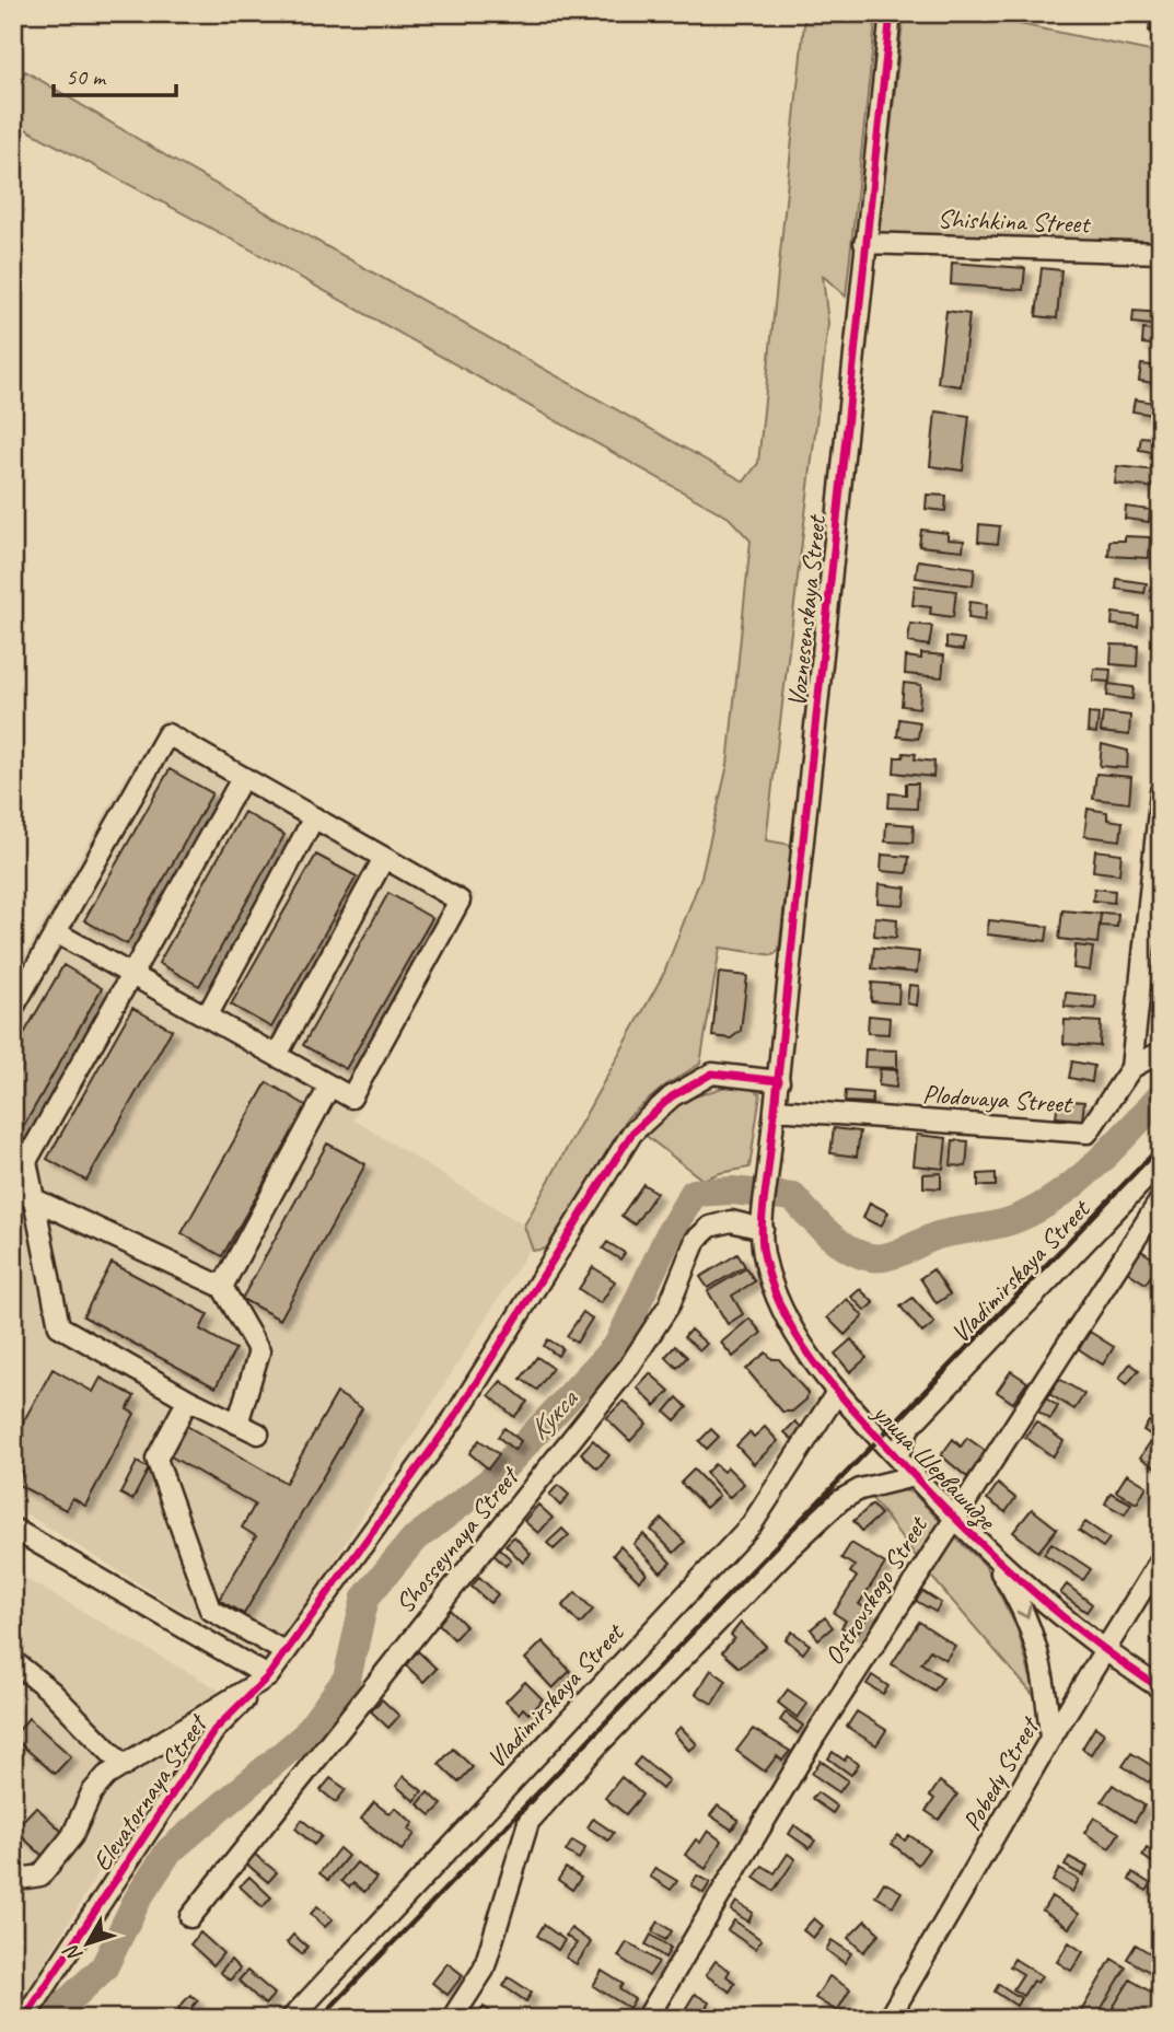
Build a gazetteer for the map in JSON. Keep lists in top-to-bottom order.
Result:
{
  "streets": {
    "street": [
      "Shishkina Street",
      "Voznesenskaya Street",
      "Plodovaya Street",
      "Vladimirskaya Street",
      "улица Шервашидзе",
      "Shosseynaya Street",
      "Ostrovskogo Street",
      "Pobedy Street",
      "Elevatornaya Street"
    ]
  },
  "crossings": [
    ["Shishkina Street", "Voznesenskaya Street"],
    ["Voznesenskaya Street", "Plodovaya Street"],
    ["Voznesenskaya Street", "улица Шервашидзе"],
    ["Voznesenskaya Street", "Shosseynaya Street"],
    ["Vladimirskaya Street", "улица Шервашидзе"],
    ["улица Шервашидзе", "Shosseynaya Street"],
    ["улица Шервашидзе", "Ostrovskogo Street"],
    ["улица Шервашидзе", "Pobedy Street"]
  ],
  "water": ["Кукса"],
  "scale_bar": "50 m",
  "north": "bottom left"
}
